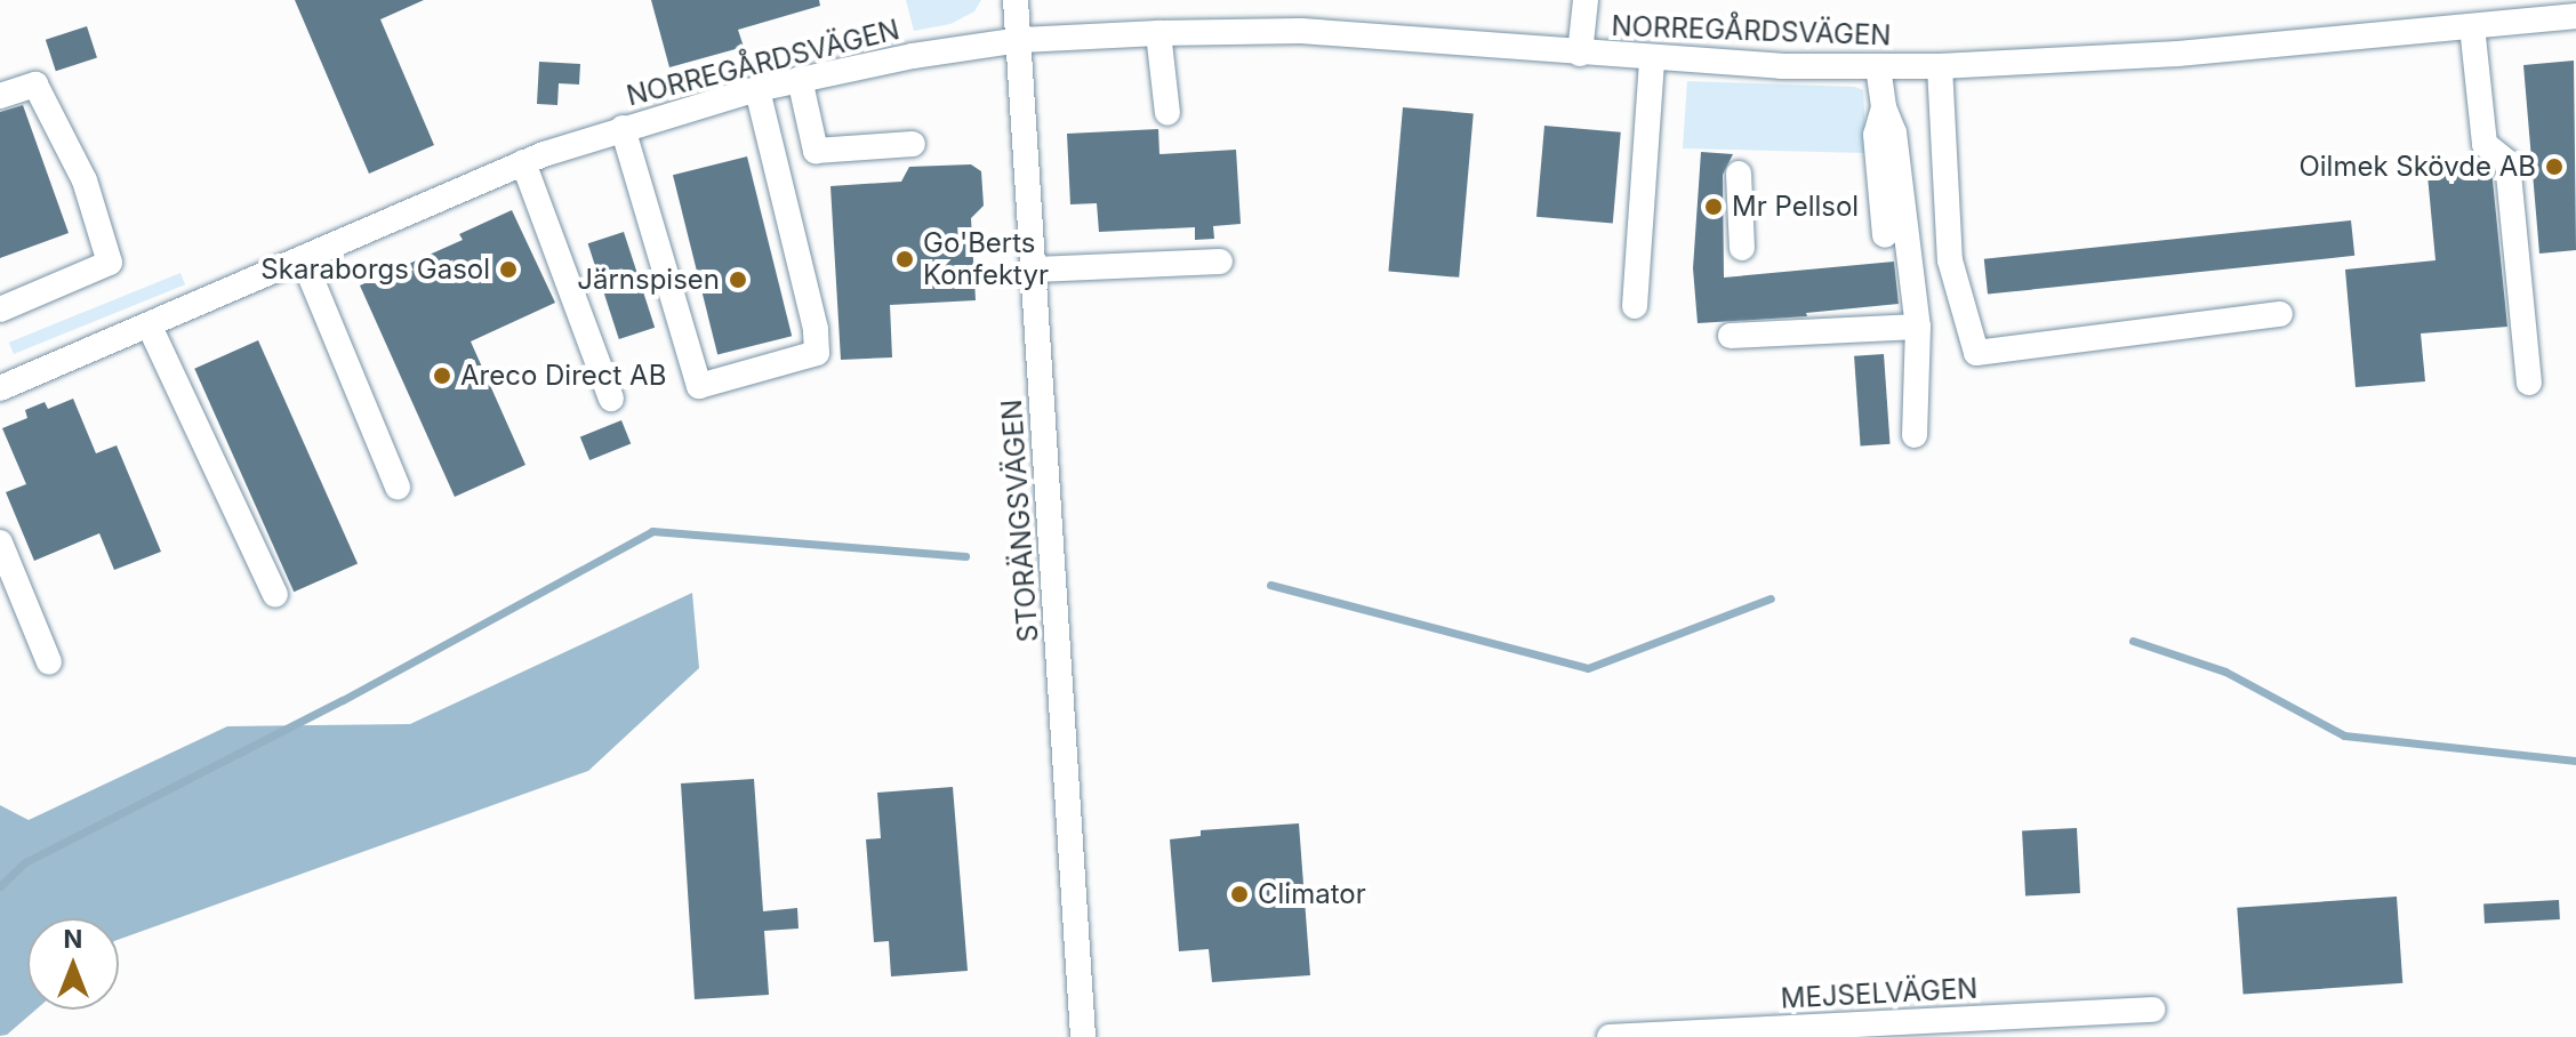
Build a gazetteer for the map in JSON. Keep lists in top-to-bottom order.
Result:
{
  "streets": {
    "street": ["NORREGÅRDSVÄGEN", "STORÄNGSVÄGEN", "MEJSELVÄGEN"]
  },
  "crossings": [
    ["NORREGÅRDSVÄGEN", "STORÄNGSVÄGEN"]
  ],
  "places": [
    "Oilmek Skövde AB",
    "Mr Pellsol",
    "Go'Berts Konfektyr",
    "Skaraborgs Gasol",
    "Järnspisen",
    "Areco Direct AB",
    "Climator"
  ],
  "north": "top"
}
